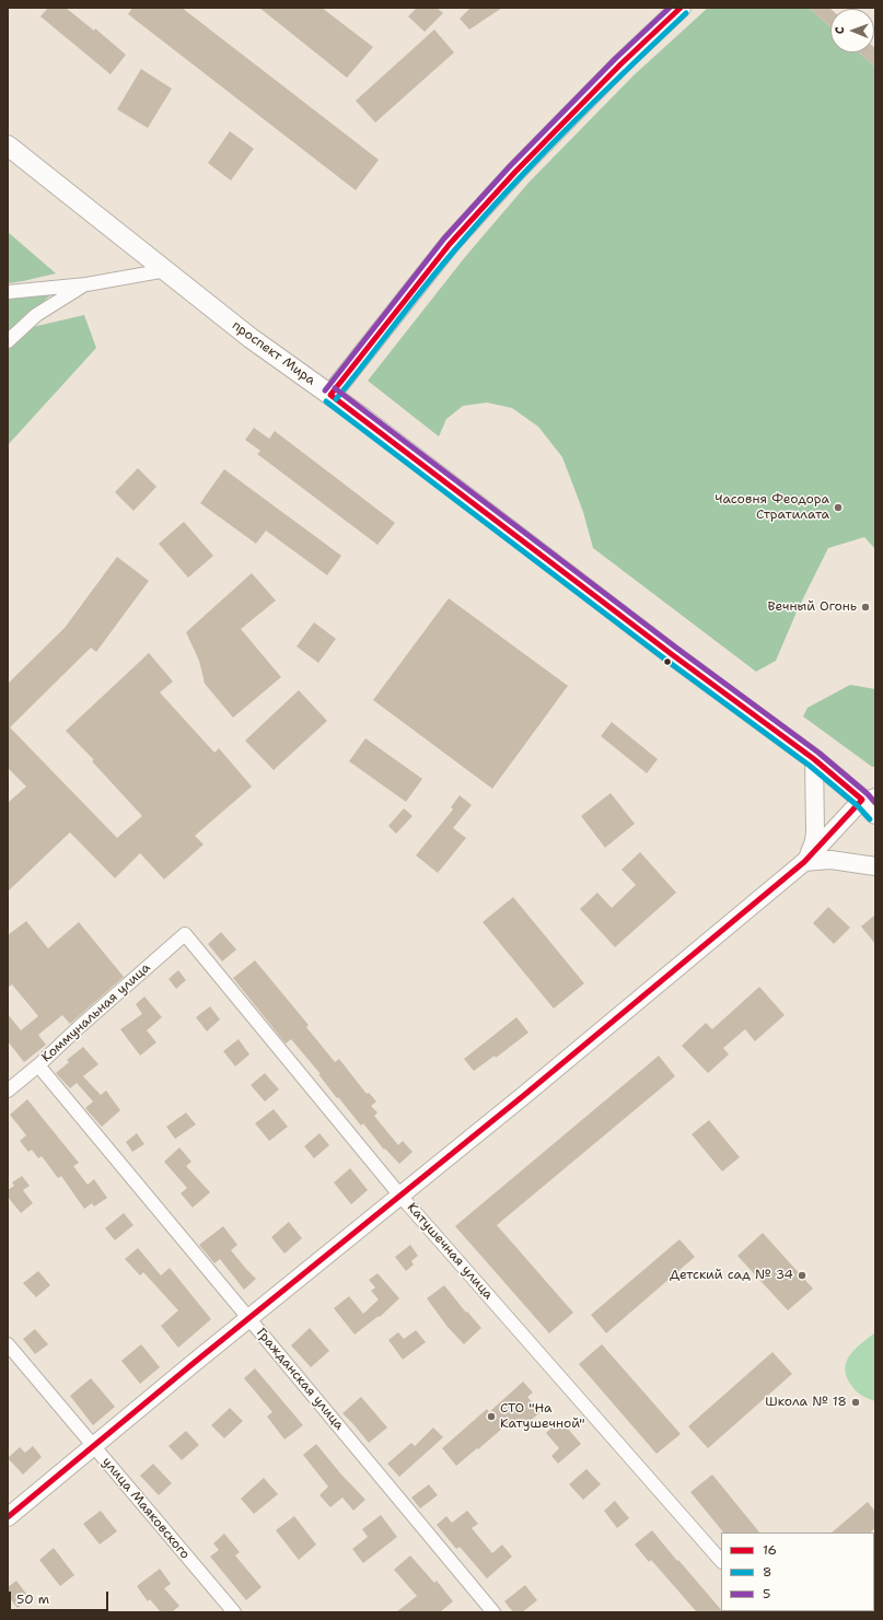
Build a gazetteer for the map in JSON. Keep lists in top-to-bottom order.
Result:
{
  "streets": {
    "main road": ["проспект Мира"],
    "street": [
      "Коммунальная улица",
      "Катушечная улица",
      "Гражданская улица",
      "улица Маяковского"
    ]
  },
  "crossings": [
    ["Коммунальная улица", "Катушечная улица"],
    ["Коммунальная улица", "Гражданская улица"]
  ],
  "places": [
    "Часовня Феодора Стратилата",
    "Вечный Огонь",
    "Детский сад № 34",
    "Школа № 18",
    "СТО \"На Катушечной\""
  ],
  "lines": ["transit line 16", "transit line 5", "transit line 8"],
  "legend": ["16", "8", "5"],
  "scale_bar": "50 m",
  "north": "left"
}
